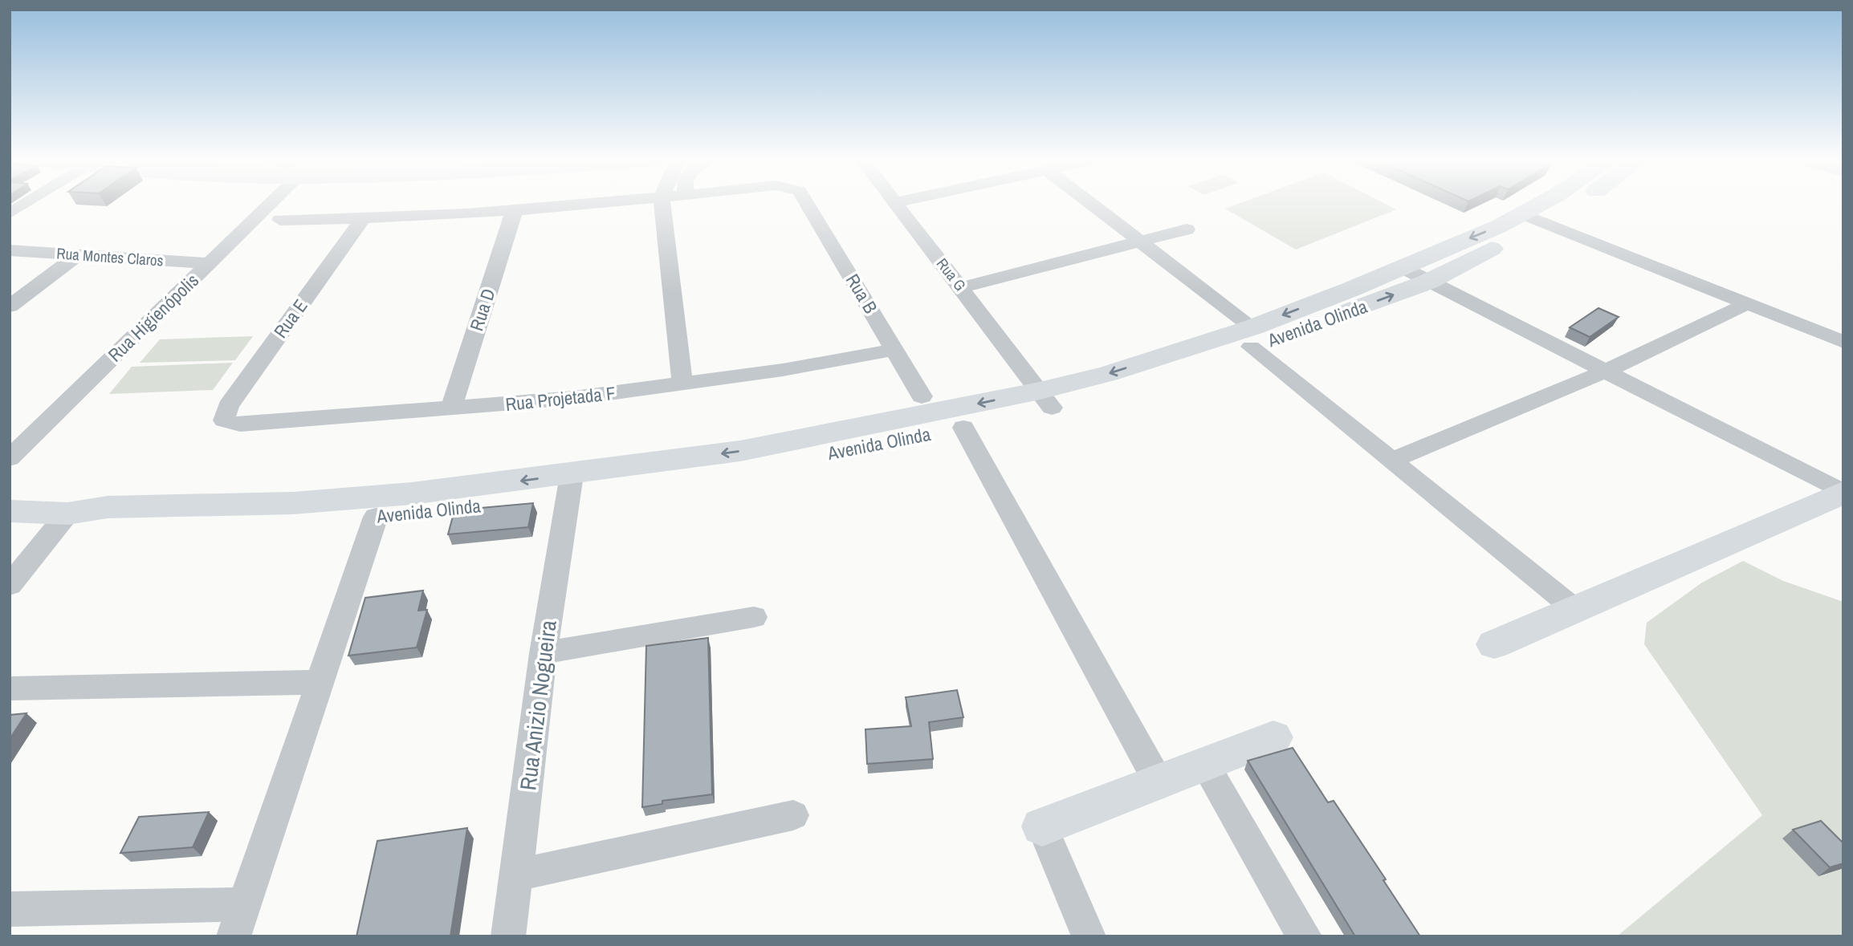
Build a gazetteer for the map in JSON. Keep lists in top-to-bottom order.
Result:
{
  "streets": {
    "street": [
      "Rua Montes Claros",
      "Rua G",
      "Rua B",
      "Rua D",
      "Rua Higienópolis",
      "Rua E",
      "Avenida Olinda",
      "Rua Projetada F",
      "Rua Anizio Nogueira"
    ]
  },
  "crossings": [
    ["Rua Montes Claros", "Rua Higienópolis"],
    ["Rua G", "Avenida Olinda"],
    ["Rua B", "Rua Projetada F"],
    ["Rua D", "Rua Projetada F"],
    ["Rua E", "Rua Projetada F"],
    ["Avenida Olinda", "Rua Anizio Nogueira"]
  ]
}
